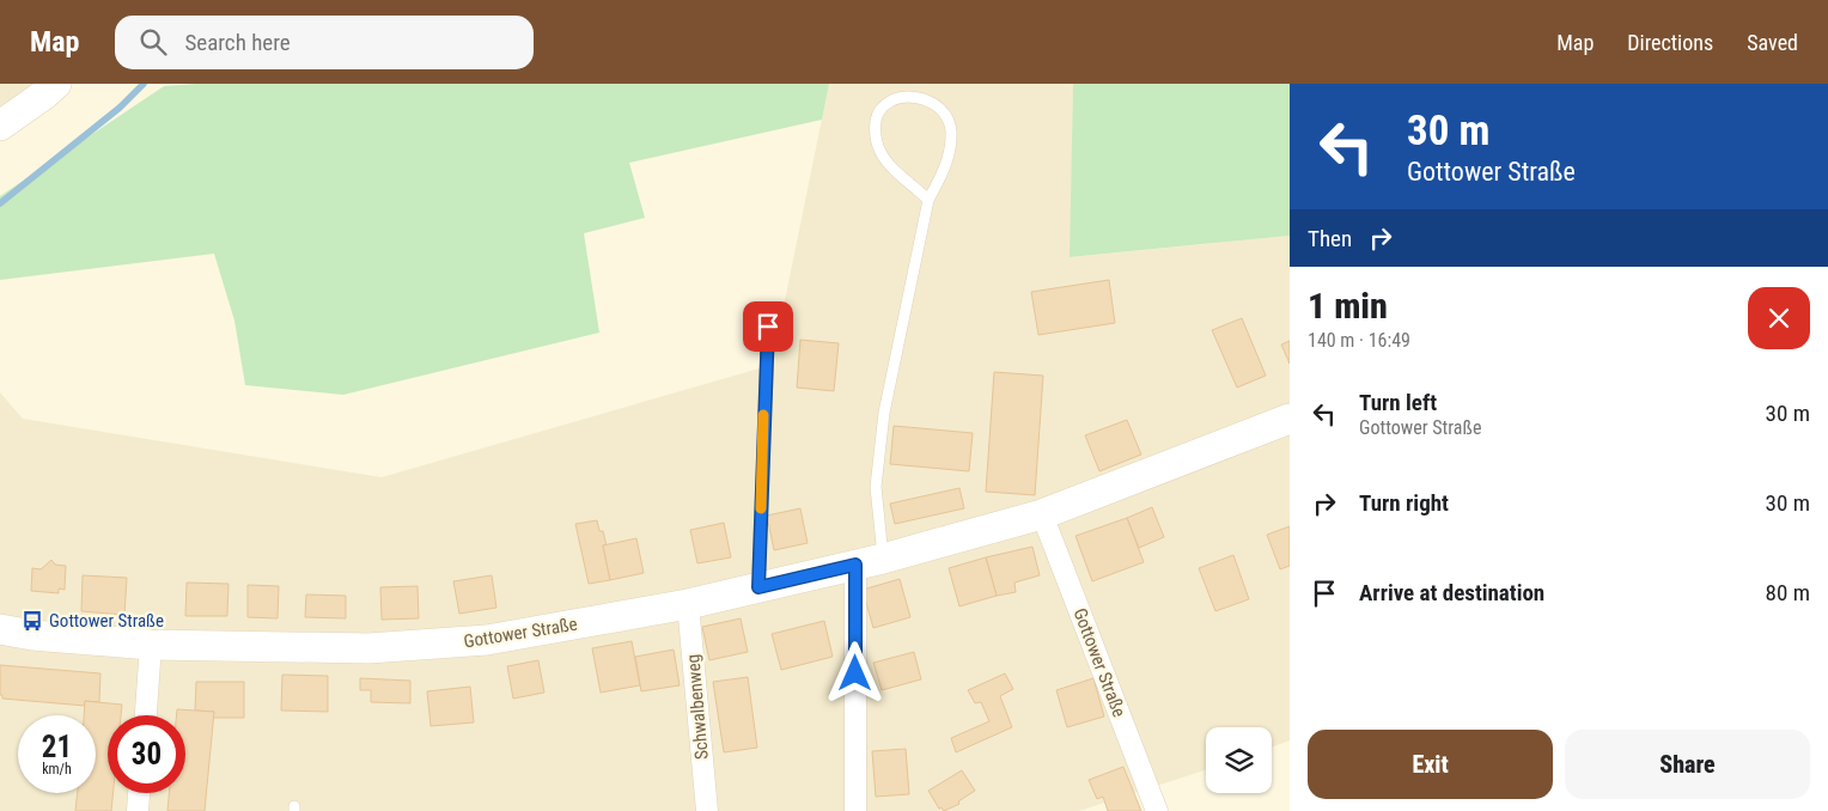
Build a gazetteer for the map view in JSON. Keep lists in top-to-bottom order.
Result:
{
  "streets": {
    "street": ["Gottower Straße", "Schwalbenweg"]
  },
  "crossings": [
    ["Gottower Straße", "Schwalbenweg"]
  ],
  "places": {
    "bus stop": ["Gottower Straße"]
  },
  "page": {
    "header": "Map",
    "search": "Search here",
    "nav": ["Map", "Directions", "Saved"],
    "turn": ["30 m", "Gottower Straße"],
    "then": "Then",
    "heading": ["1 min", "140 m · 16:49"],
    "list": [
      {
        "name": "Turn left",
        "note": "Gottower Straße",
        "value": "30 m"
      },
      {
        "name": "Turn right",
        "value": "30 m"
      },
      {
        "name": "Arrive at destination",
        "value": "80 m"
      }
    ],
    "speed": "21 km/h",
    "limit": "30",
    "buttons": ["Exit", "Share"]
  }
}
